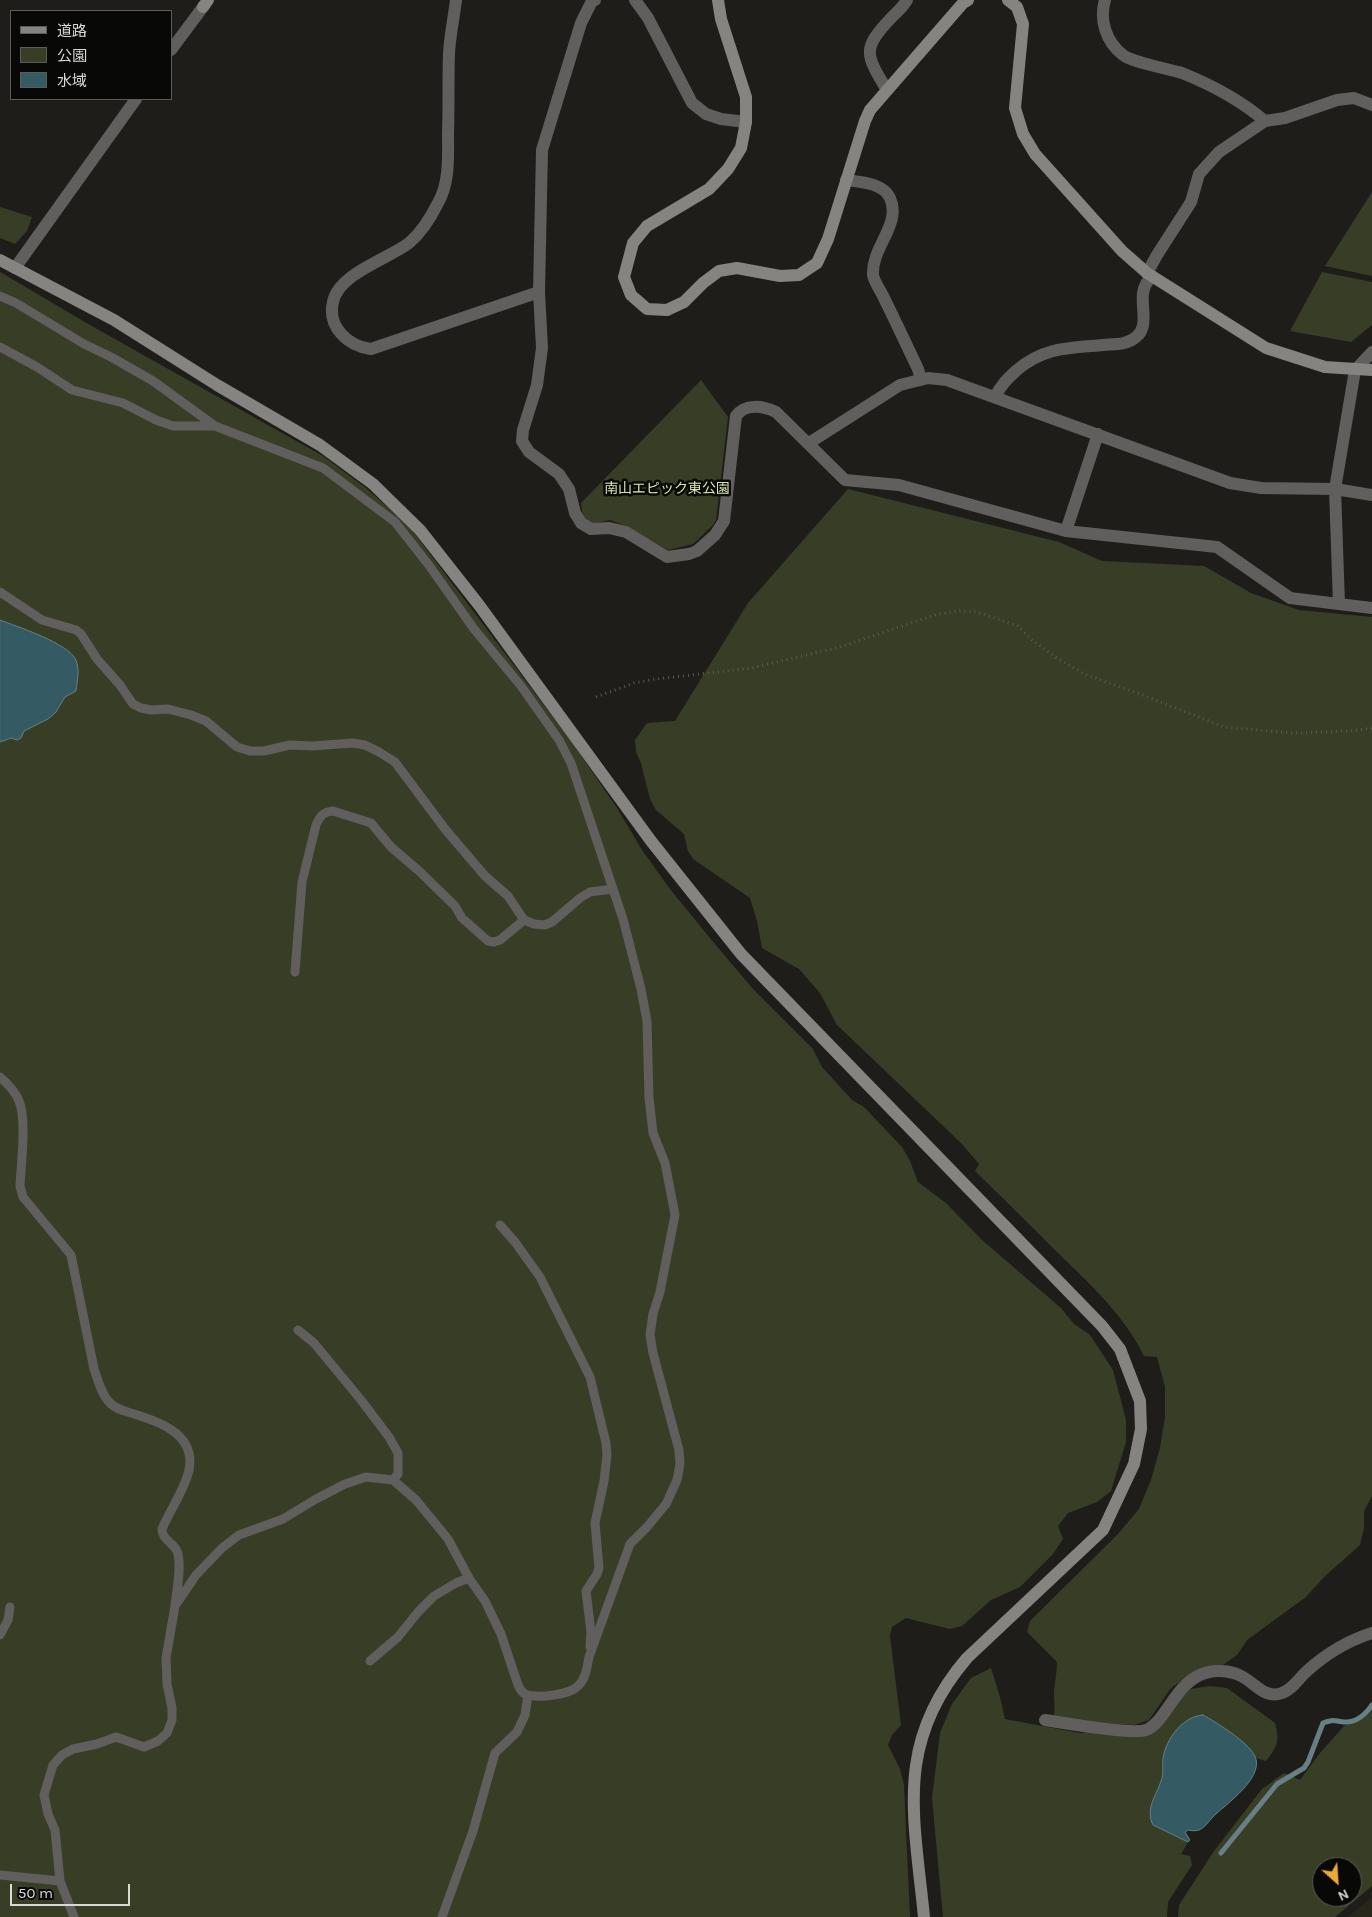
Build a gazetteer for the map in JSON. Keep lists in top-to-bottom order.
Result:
{
  "parks": ["南山エピック東公園"],
  "legend": ["道路", "公園", "水域"],
  "scale_bar": "50 m",
  "north": "bottom right"
}
